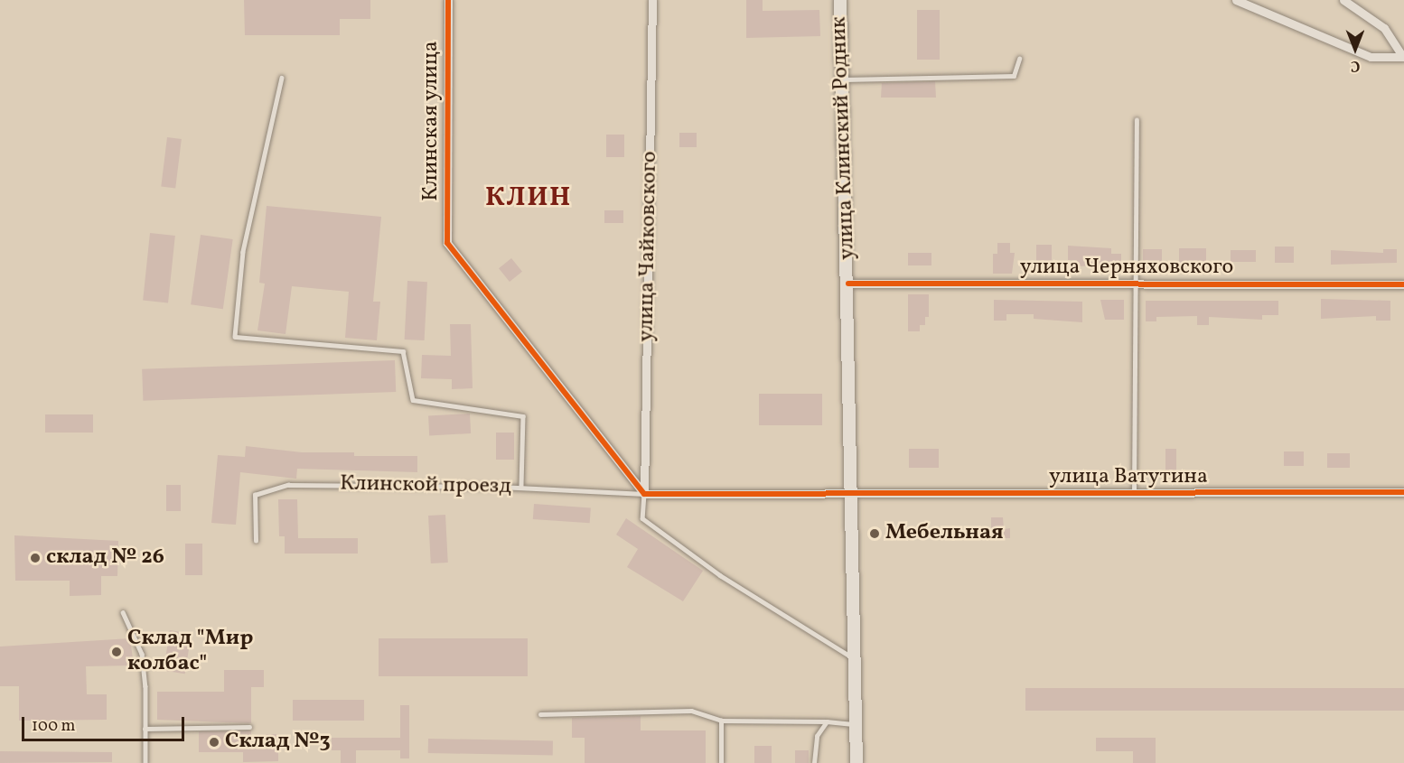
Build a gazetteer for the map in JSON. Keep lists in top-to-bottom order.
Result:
{
  "streets": {
    "main road": ["улица Клинский Родник"],
    "street": [
      "Клинская улица",
      "улица Чайковского",
      "улица Черняховского",
      "улица Ватутина"
    ],
    "lane": ["Клинской проезд"]
  },
  "crossings": [
    ["Клинская улица", "улица Чайковского"],
    ["Клинская улица", "улица Ватутина"],
    ["Клинская улица", "Клинской проезд"],
    ["улица Клинский Родник", "улица Черняховского"],
    ["улица Клинский Родник", "улица Ватутина"],
    ["улица Чайковского", "улица Ватутина"],
    ["улица Чайковского", "Клинской проезд"],
    ["улица Ватутина", "Клинской проезд"]
  ],
  "districts": ["КЛИН"],
  "places": [
    "Мебельная",
    "склад № 26",
    "Склад \"Мир колбас\"",
    "Склад №3"
  ],
  "scale_bar": "100 m",
  "north": "bottom"
}
